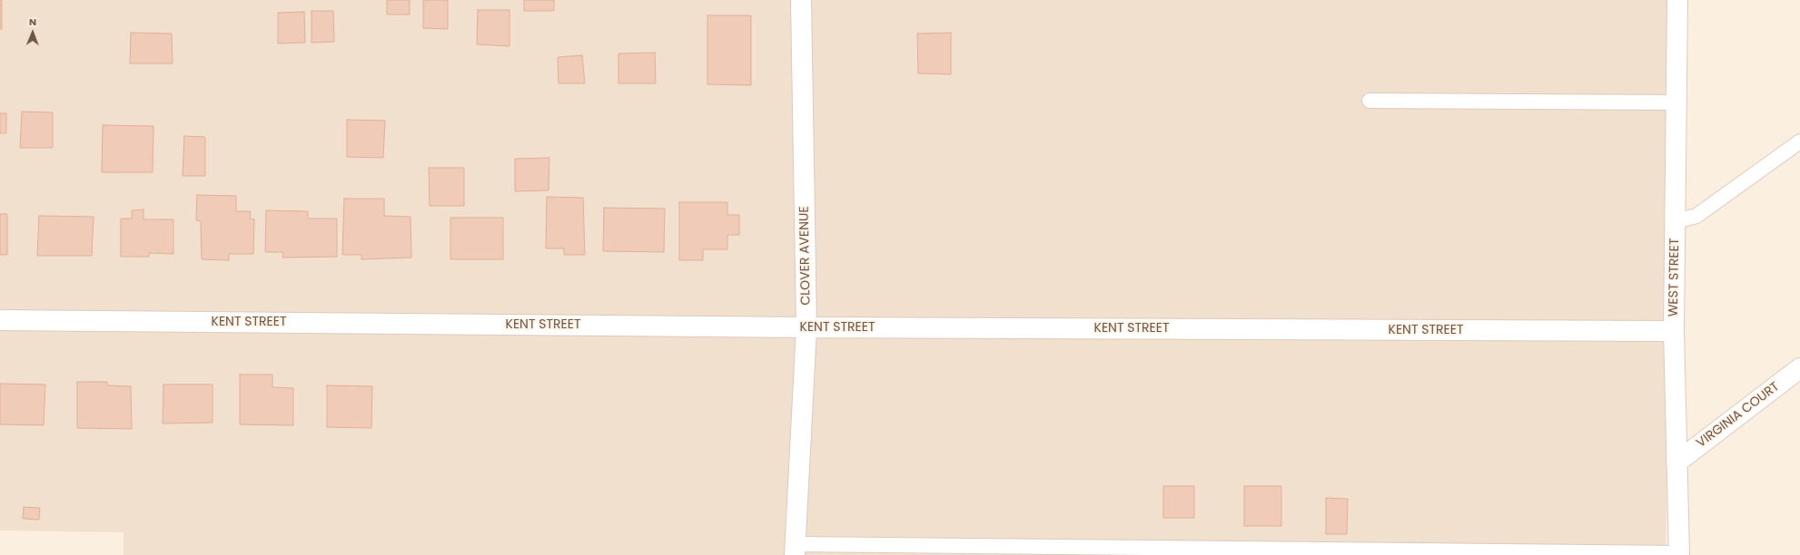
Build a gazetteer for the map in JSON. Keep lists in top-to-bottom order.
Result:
{
  "streets": {
    "street": [
      "CLOVER AVENUE",
      "WEST STREET",
      "KENT STREET",
      "VIRGINIA COURT"
    ]
  },
  "crossings": [
    ["CLOVER AVENUE", "KENT STREET"],
    ["WEST STREET", "KENT STREET"],
    ["WEST STREET", "VIRGINIA COURT"]
  ],
  "north": "top"
}
